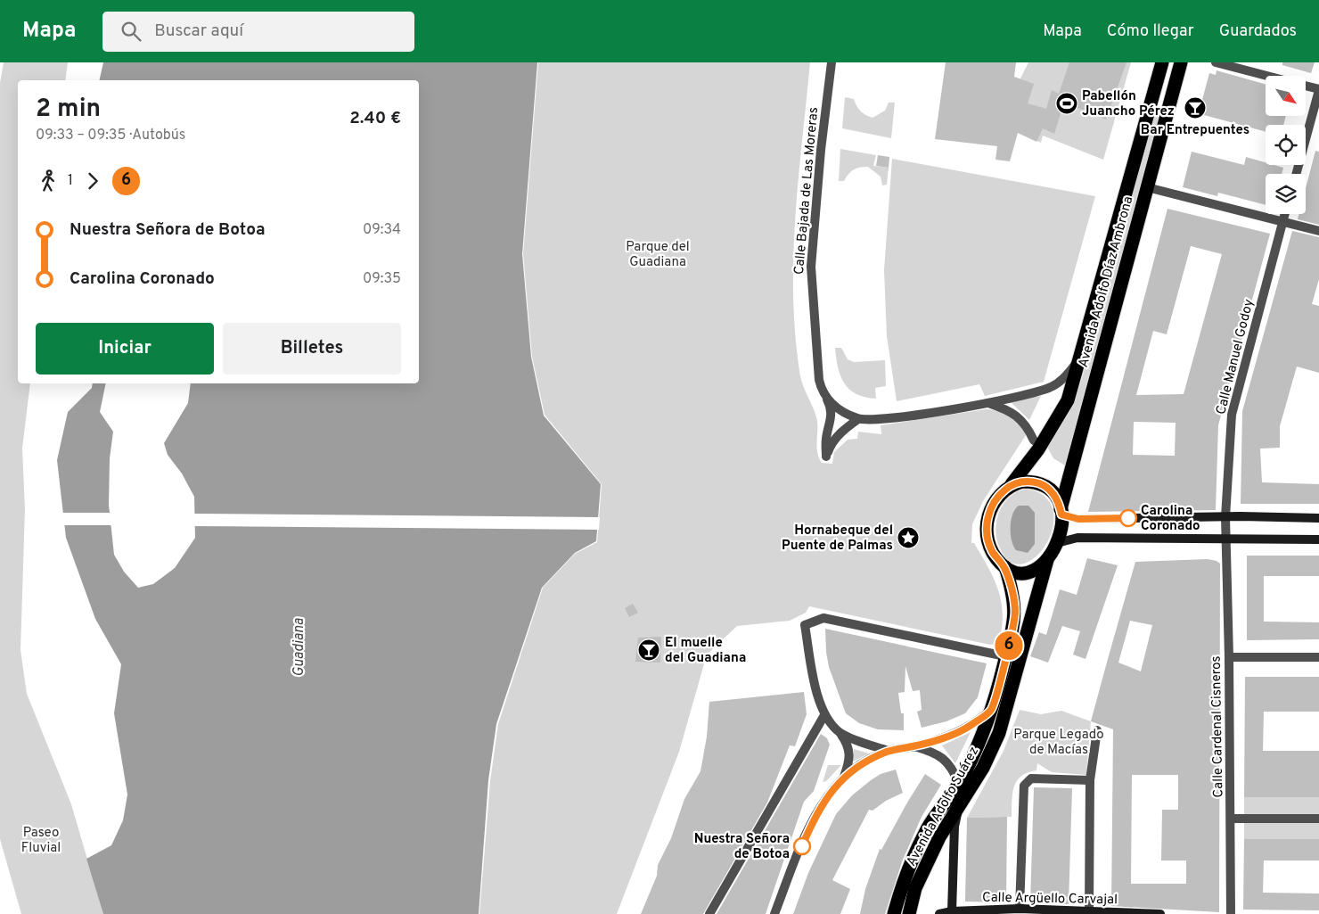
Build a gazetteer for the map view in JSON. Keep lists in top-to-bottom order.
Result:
{
  "streets": {
    "highway": ["Avenida Adolfo Díaz Ambrona", "Avenida Adolfo Suárez"],
    "main road": ["Calle Argüello Carvajal"],
    "street": ["Calle Bajada de Las Moreras", "Calle Manuel Godoy", "Calle Cardenal Cisneros"]
  },
  "crossings": [
    ["Avenida Adolfo Díaz Ambrona", "Avenida Adolfo Suárez"],
    ["Calle Manuel Godoy", "Calle Cardenal Cisneros"]
  ],
  "water": ["Guadiana"],
  "parks": ["Parque del Guadiana", "Parque Legado de Macías", "Paseo Fluvial"],
  "places": {
    "sports": ["Pabellón Juancho Pérez"],
    "bar": ["Bar Entrepuentes", "El muelle del Guadiana"],
    "other": ["Carolina Coronado", "Nuestra Señora de Botoa"],
    "place": ["Hornabeque del Puente de Palmas"]
  },
  "lines": ["bus line 6"],
  "north": "bottom right",
  "page": {
    "header": "Mapa",
    "search": "Buscar aquí",
    "nav": ["Mapa", "Cómo llegar", "Guardados"],
    "on_map": "6",
    "heading": ["2 min", "09:33 – 09:35 · Autobús", "2.40 €"],
    "legs": ["1", "6"],
    "list": [
      {
        "name": "Nuestra Señora de Botoa",
        "value": "09:34"
      },
      {
        "name": "Carolina Coronado",
        "value": "09:35"
      }
    ],
    "buttons": ["Iniciar", "Billetes"]
  }
}
